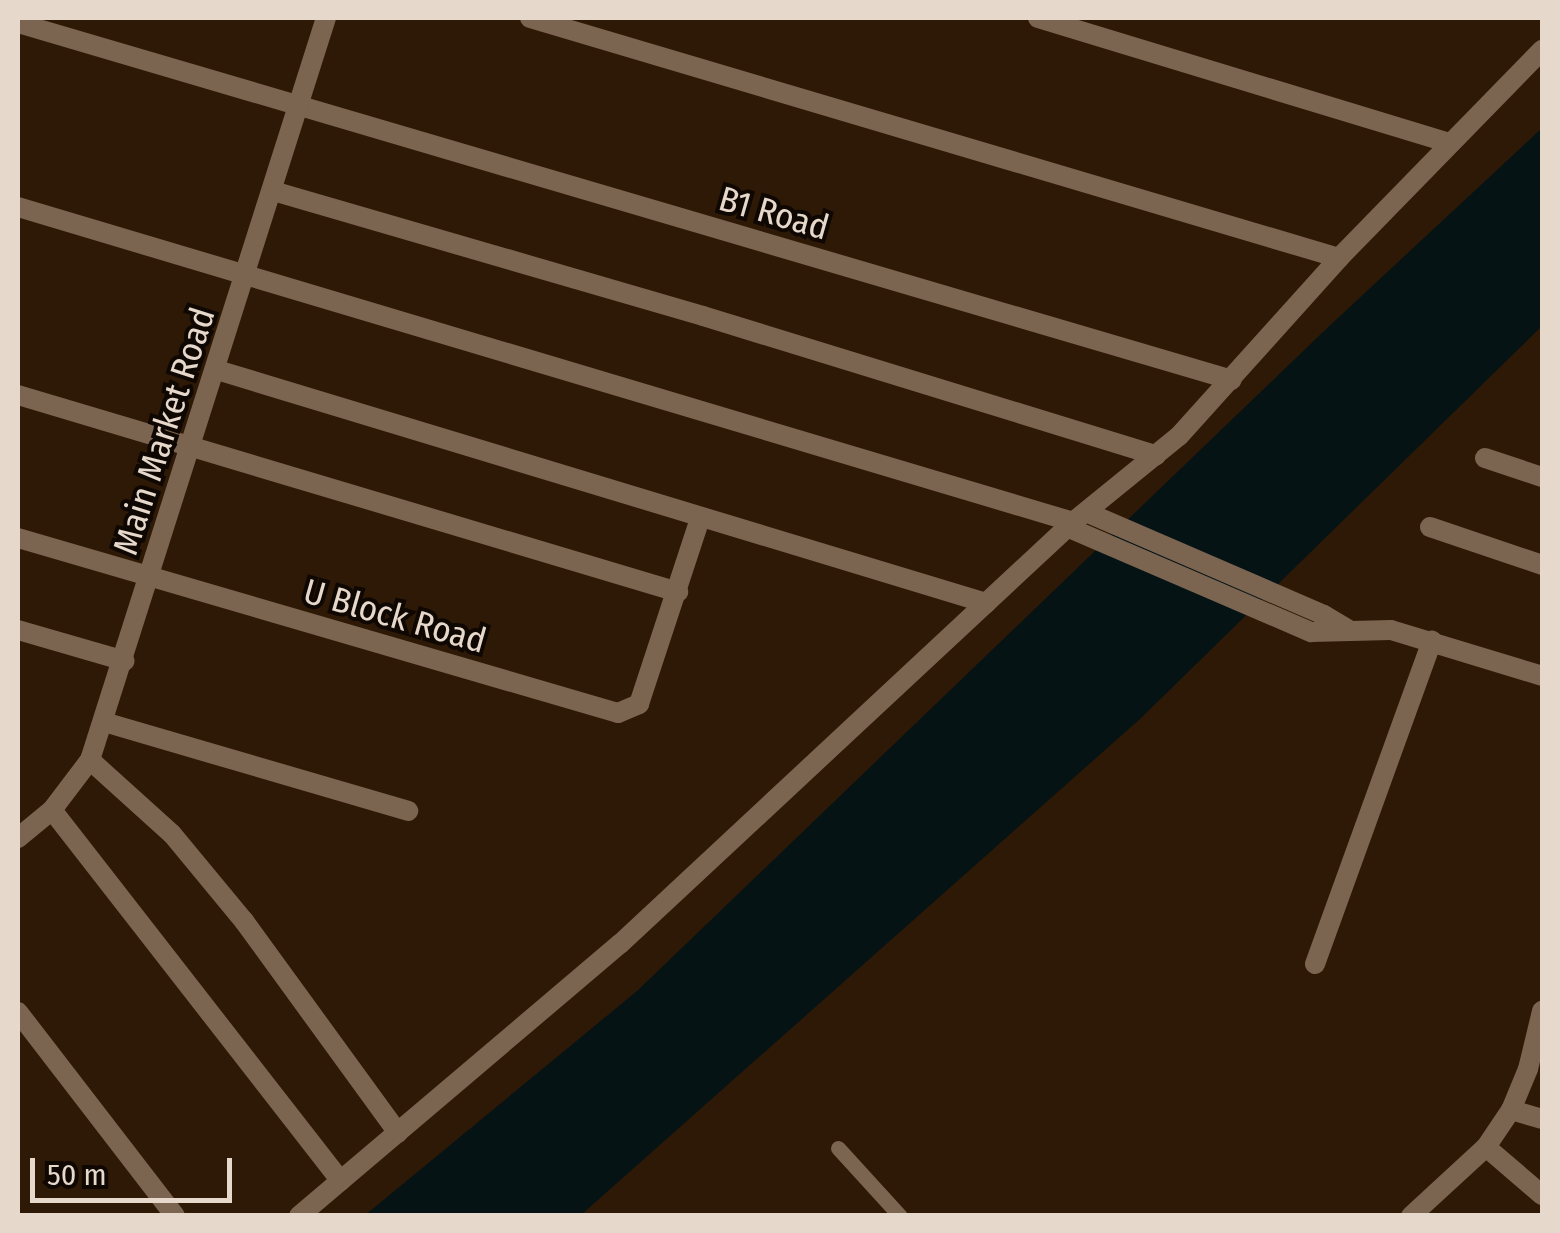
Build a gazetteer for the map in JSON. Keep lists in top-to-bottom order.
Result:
{
  "streets": {
    "street": ["B1 Road", "Main Market Road", "U Block Road"]
  },
  "crossings": [
    ["B1 Road", "Main Market Road"],
    ["Main Market Road", "U Block Road"]
  ],
  "scale_bar": "50 m"
}
